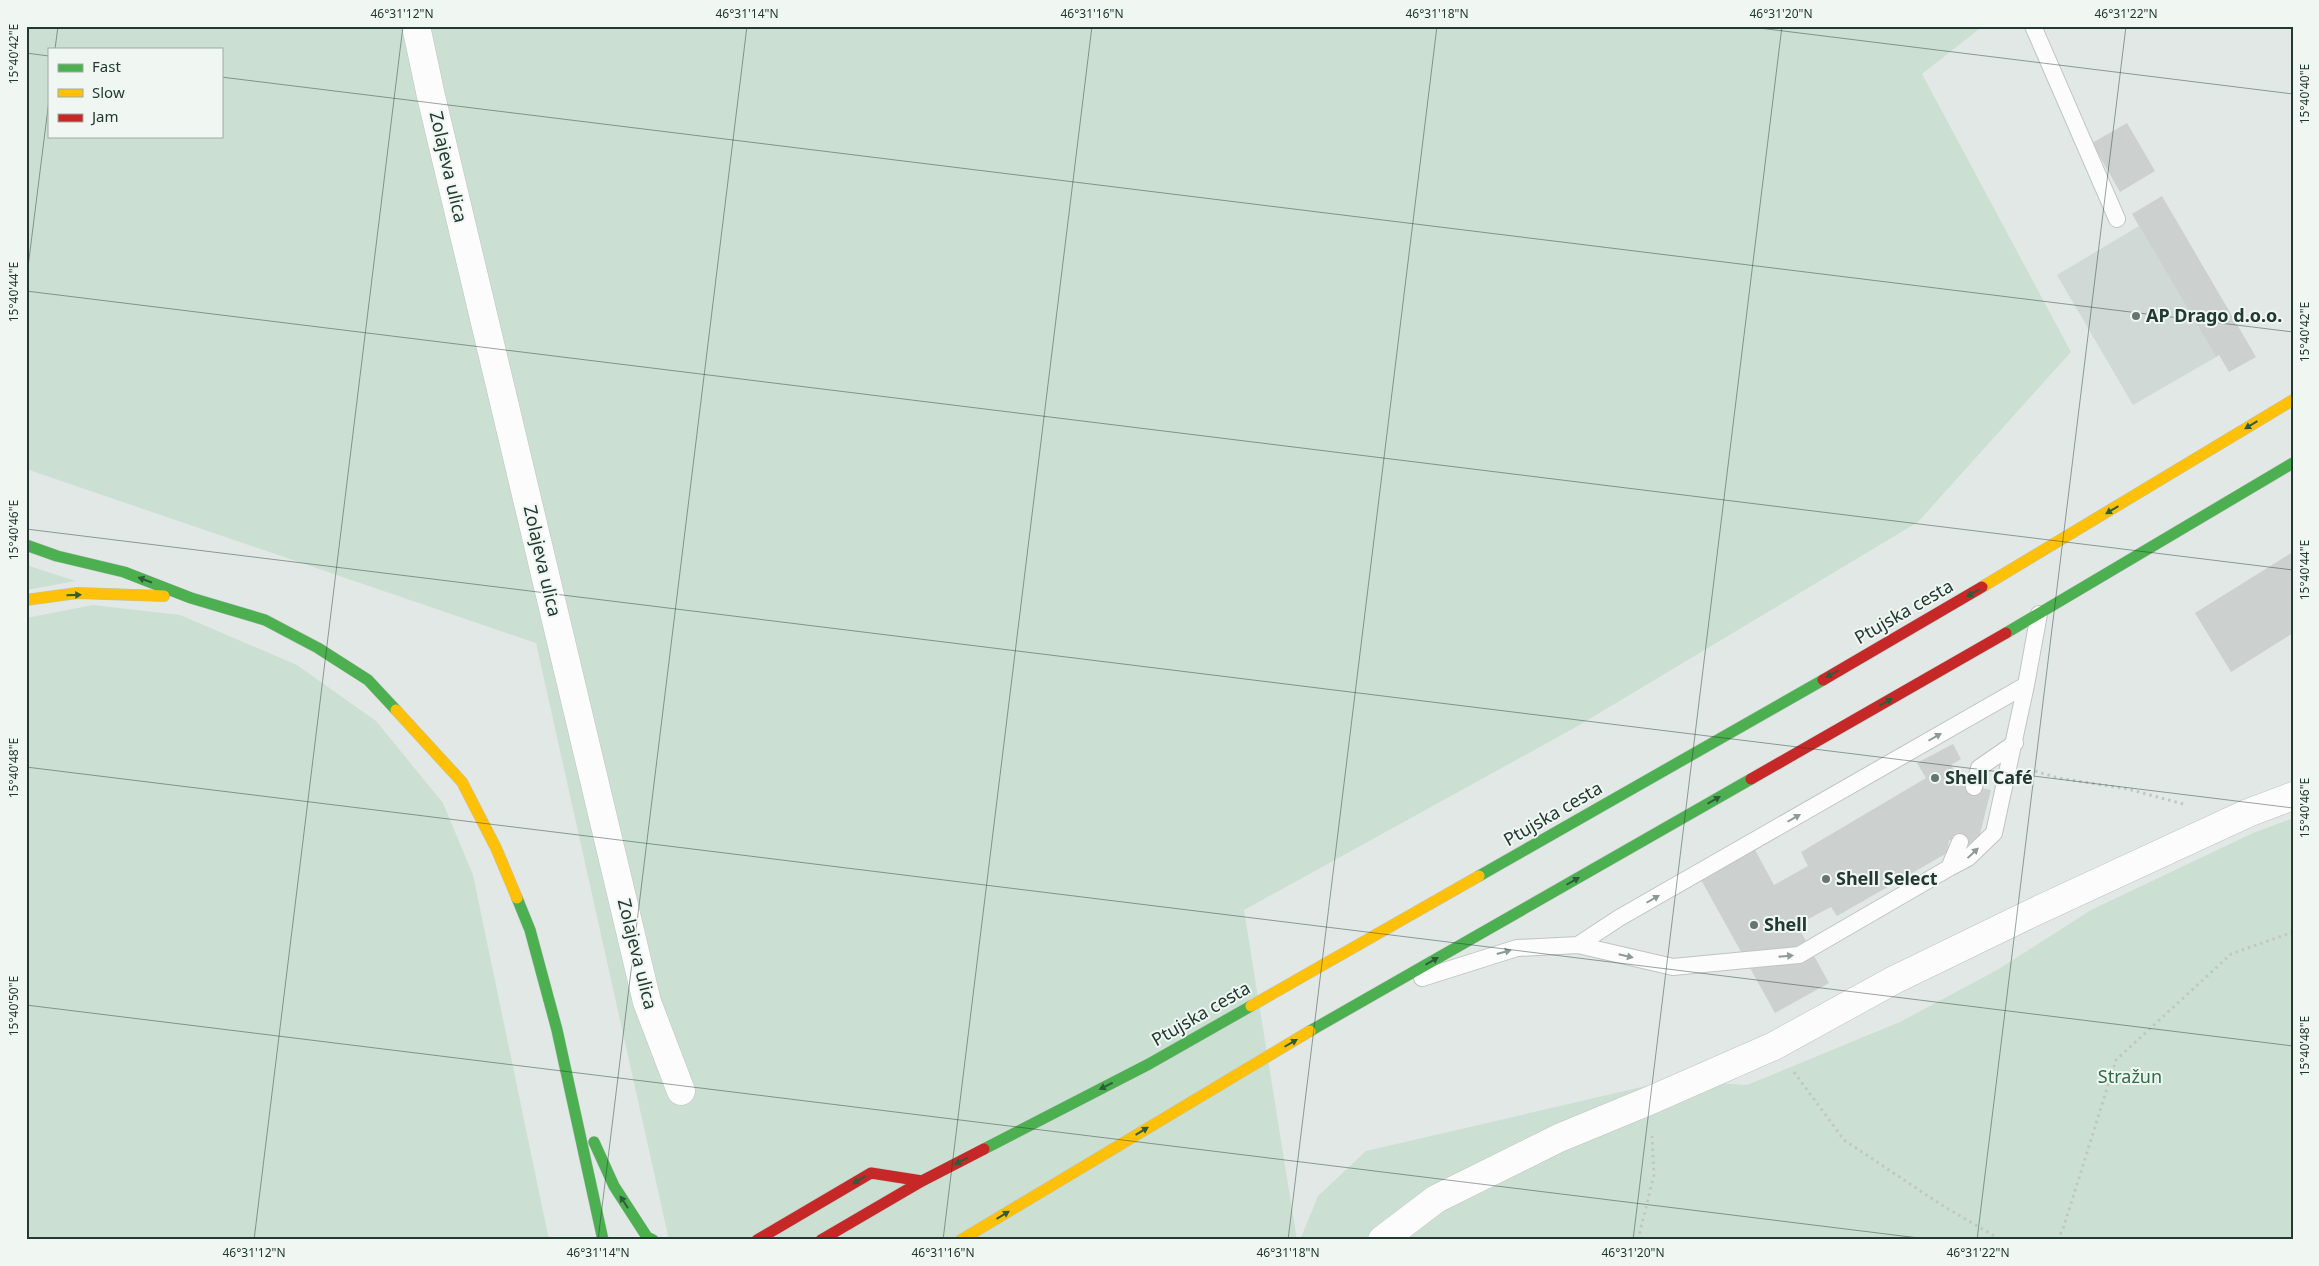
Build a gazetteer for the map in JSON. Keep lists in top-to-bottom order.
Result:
{
  "streets": {
    "main road": ["Ptujska cesta"],
    "street": ["Zolajeva ulica"]
  },
  "parks": ["Stražun"],
  "places": [
    "AP Drago d.o.o.",
    "Shell Café",
    "Shell Select",
    "Shell"
  ],
  "legend": ["Fast", "Slow", "Jam"],
  "coordinates": [
    "46°31'12\"N",
    "46°31'14\"N",
    "46°31'16\"N",
    "46°31'18\"N",
    "46°31'20\"N",
    "46°31'22\"N",
    "15°40'42\"E",
    "15°40'40\"E",
    "15°40'44\"E",
    "15°40'46\"E",
    "15°40'48\"E",
    "15°40'50\"E"
  ]
}
